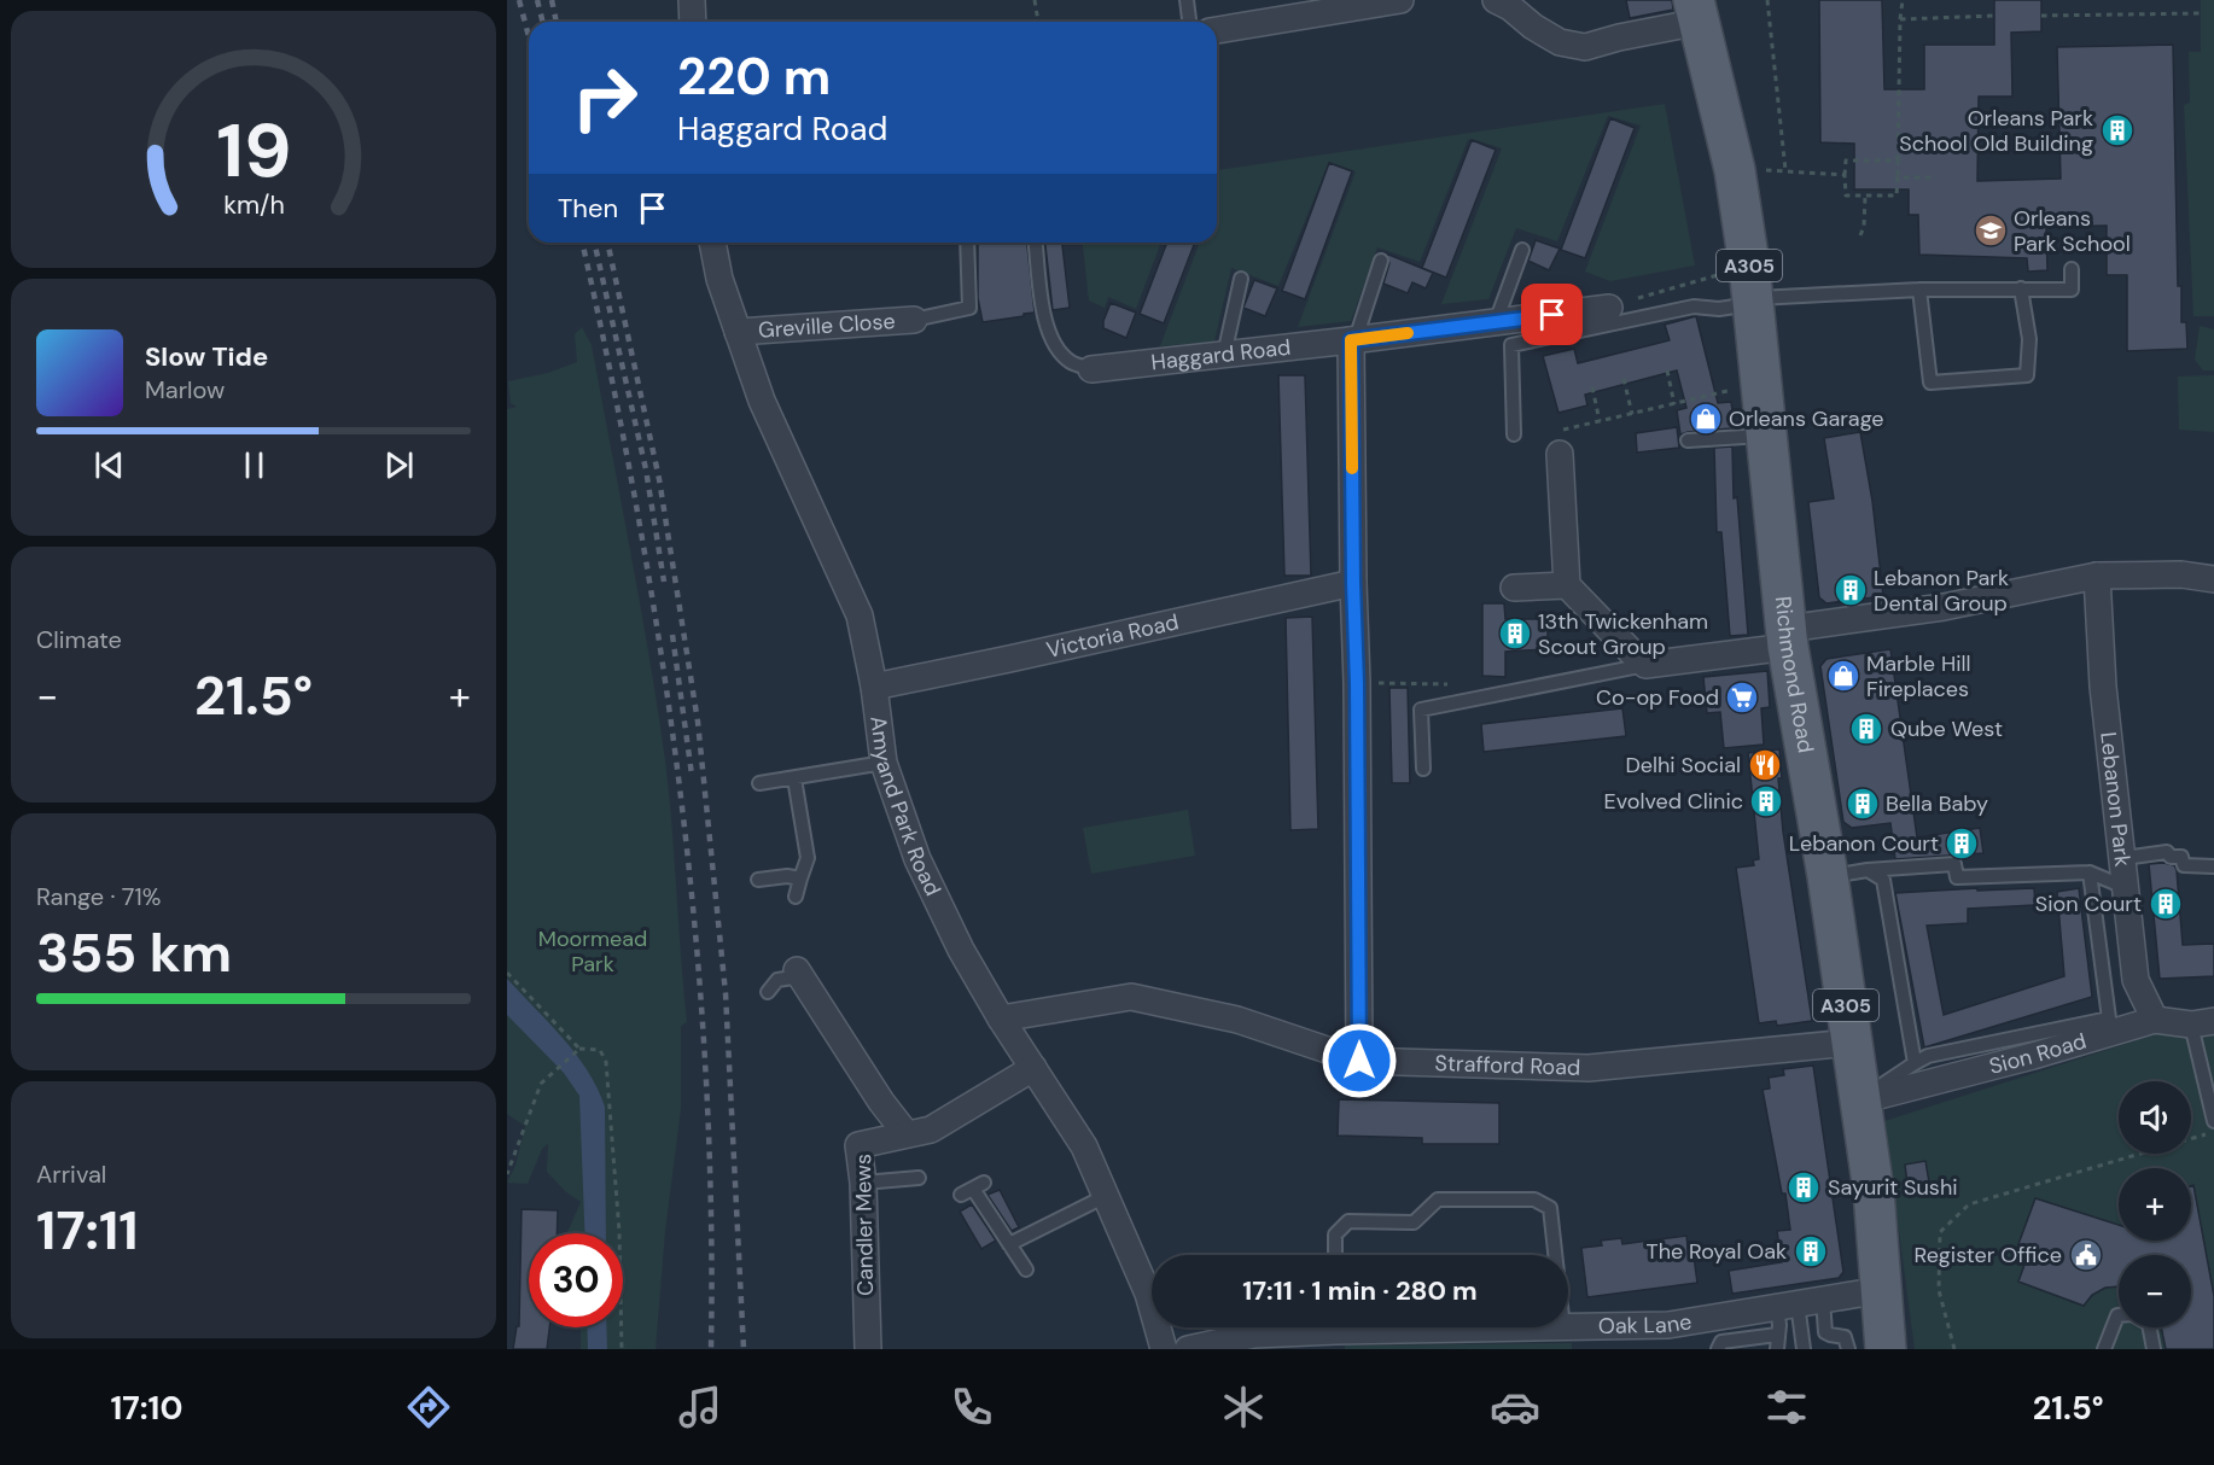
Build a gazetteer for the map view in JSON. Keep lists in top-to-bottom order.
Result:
{
  "streets": {
    "main road": ["A305", "Richmond Road"],
    "street": [
      "Greville Close",
      "Haggard Road",
      "Victoria Road",
      "Lebanon Park",
      "Amyand Park Road",
      "Sion Road",
      "Strafford Road",
      "Candler Mews",
      "Oak Lane"
    ]
  },
  "crossings": [
    ["Greville Close", "Amyand Park Road"],
    ["Victoria Road", "Amyand Park Road"],
    ["Richmond Road", "Sion Road"],
    ["Richmond Road", "Strafford Road"],
    ["Richmond Road", "Oak Lane"],
    ["Lebanon Park", "Sion Road"],
    ["Amyand Park Road", "Strafford Road"],
    ["Amyand Park Road", "Candler Mews"]
  ],
  "parks": ["Moormead Park"],
  "places": {
    "building": [
      "Orleans Park School Old Building",
      "Lebanon Park Dental Group",
      "13th Twickenham Scout Group",
      "Qube West",
      "Evolved Clinic",
      "Bella Baby",
      "Lebanon Court",
      "Sion Court",
      "Sayurit Sushi",
      "The Royal Oak"
    ],
    "school or university": ["Orleans Park School"],
    "shop": ["Orleans Garage", "Marble Hill Fireplaces"],
    "supermarket": ["Co-op Food"],
    "restaurant": ["Delhi Social"],
    "public building": ["Register Office"]
  },
  "page": {
    "turn": ["220 m", "Haggard Road"],
    "then": "Then",
    "song": ["Slow Tide", "Marlow"],
    "tile": [
      "Climate",
      ["Range · 71%", "355 km"],
      ["Arrival", "17:11"]
    ],
    "heat": ["−", "21.5°", "+"],
    "map_buttons": ["+", "−"],
    "limit": "30",
    "trip": "17:11 · 1 min · 280 m",
    "tabs": ["17:10", "21.5°"],
    "gauge": ["19", "km/h"]
  }
}
